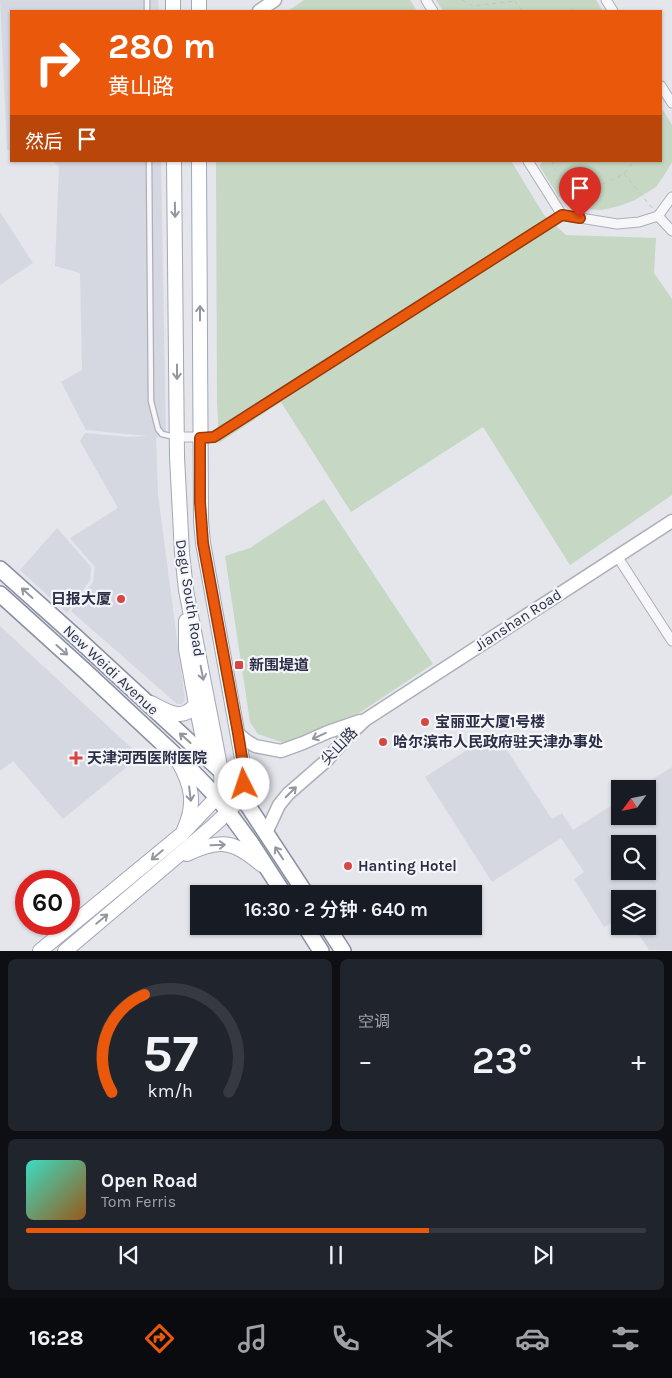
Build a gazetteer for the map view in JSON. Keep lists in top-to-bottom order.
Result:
{
  "streets": {
    "highway": ["New Weidi Avenue"],
    "main road": ["Dagu South Road", "Jianshan Road", "尖山路"]
  },
  "crossings": [
    ["Dagu South Road", "New Weidi Avenue"],
    ["Dagu South Road", "尖山路"],
    ["Jianshan Road", "尖山路"],
    ["New Weidi Avenue", "尖山路"]
  ],
  "places": {
    "other": [
      "日报大厦",
      "宝丽亚大厦1号楼",
      "哈尔滨市人民政府驻天津办事处",
      "Hanting Hotel"
    ],
    "transit": ["新围堤道"],
    "health": ["天津河西医附医院"]
  },
  "north": "bottom left",
  "page": {
    "turn": ["280 m", "黄山路"],
    "then": "然后",
    "limit": "60",
    "trip": "16:30 · 2 分钟 · 640 m",
    "tile": "空调",
    "heat": ["−", "23°", "+"],
    "song": ["Open Road", "Tom Ferris"],
    "tabs": "16:28",
    "gauge": ["57", "km/h"]
  }
}
